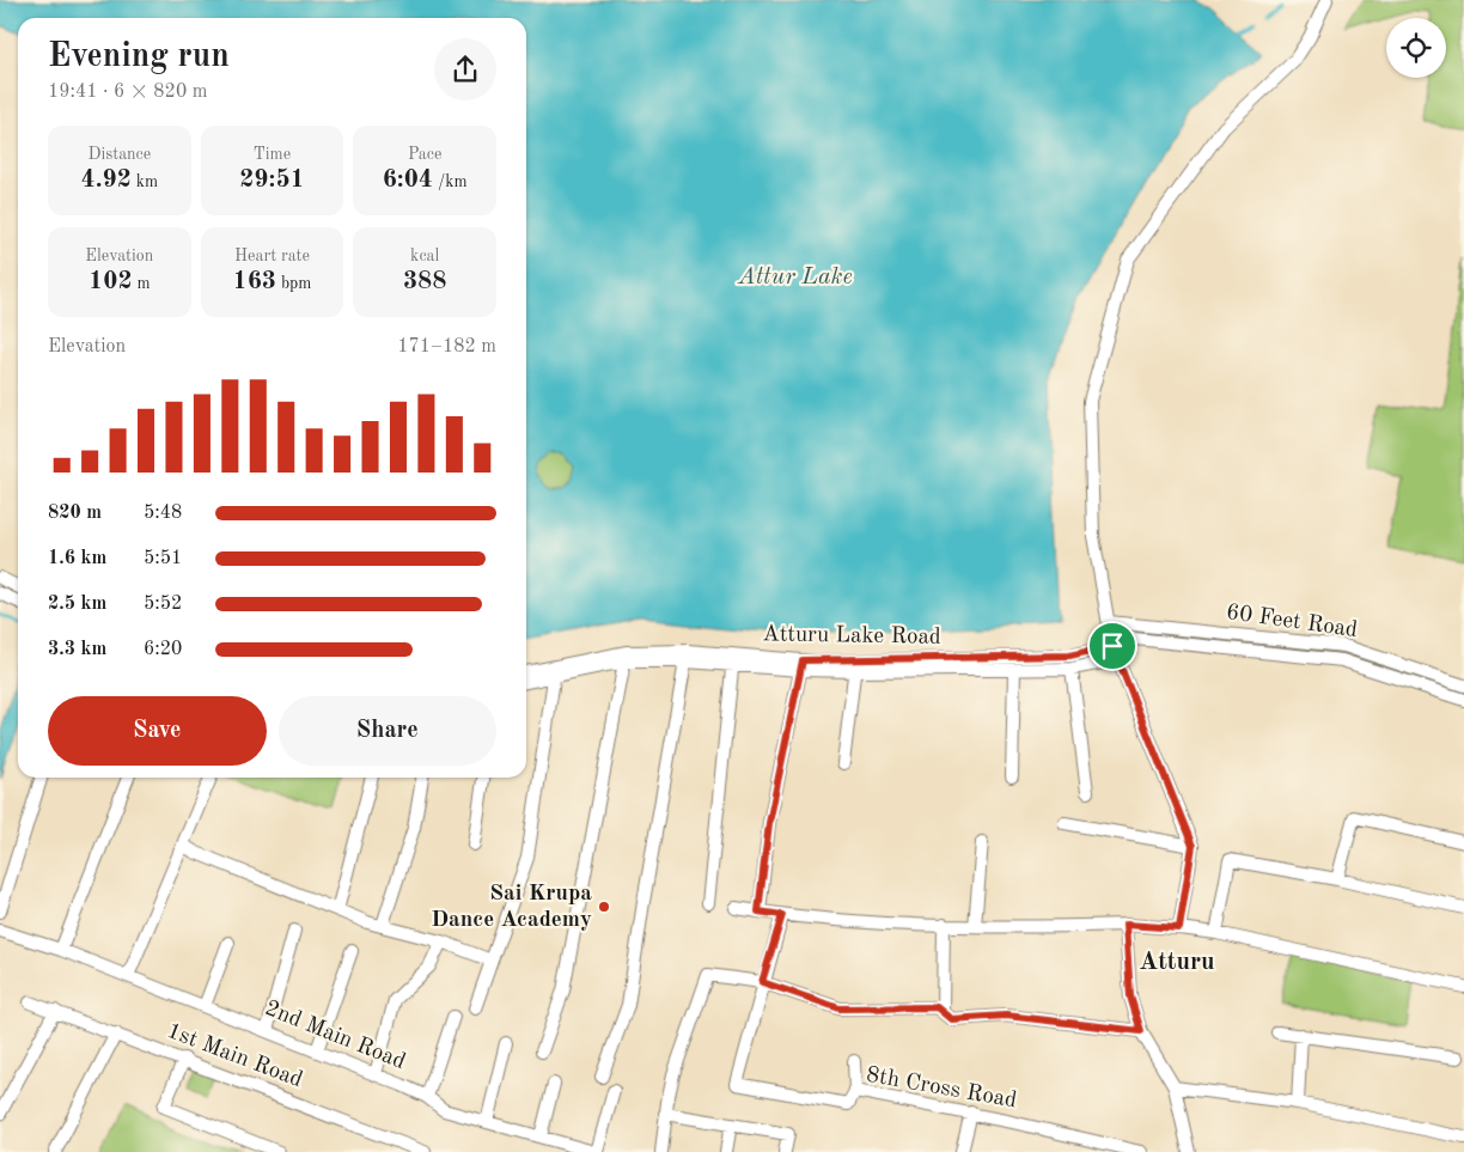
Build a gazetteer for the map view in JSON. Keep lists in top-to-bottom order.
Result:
{
  "streets": {
    "street": [
      "60 Feet Road",
      "Atturu Lake Road",
      "2nd Main Road",
      "1st Main Road",
      "8th Cross Road"
    ]
  },
  "crossings": [
    ["60 Feet Road", "Atturu Lake Road"]
  ],
  "districts": ["Atturu"],
  "water": ["Attur Lake"],
  "places": ["Sai Krupa Dance Academy"],
  "page": {
    "heading": ["Evening run", "19:41 · 6 × 820 m"],
    "stats": [
      ["Distance", "4.92 km"],
      ["Time", "29:51"],
      ["Pace", "6:04 /km"],
      ["Elevation", "102 m"],
      ["Heart rate", "163 bpm"],
      ["kcal", "388"]
    ],
    "chart": ["Elevation", "171–182 m"],
    "list": [
      {
        "name": "820 m",
        "note": "5:48"
      },
      {
        "name": "1.6 km",
        "note": "5:51"
      },
      {
        "name": "2.5 km",
        "note": "5:52"
      },
      {
        "name": "3.3 km",
        "note": "6:20"
      }
    ],
    "buttons": ["Save", "Share"]
  }
}
